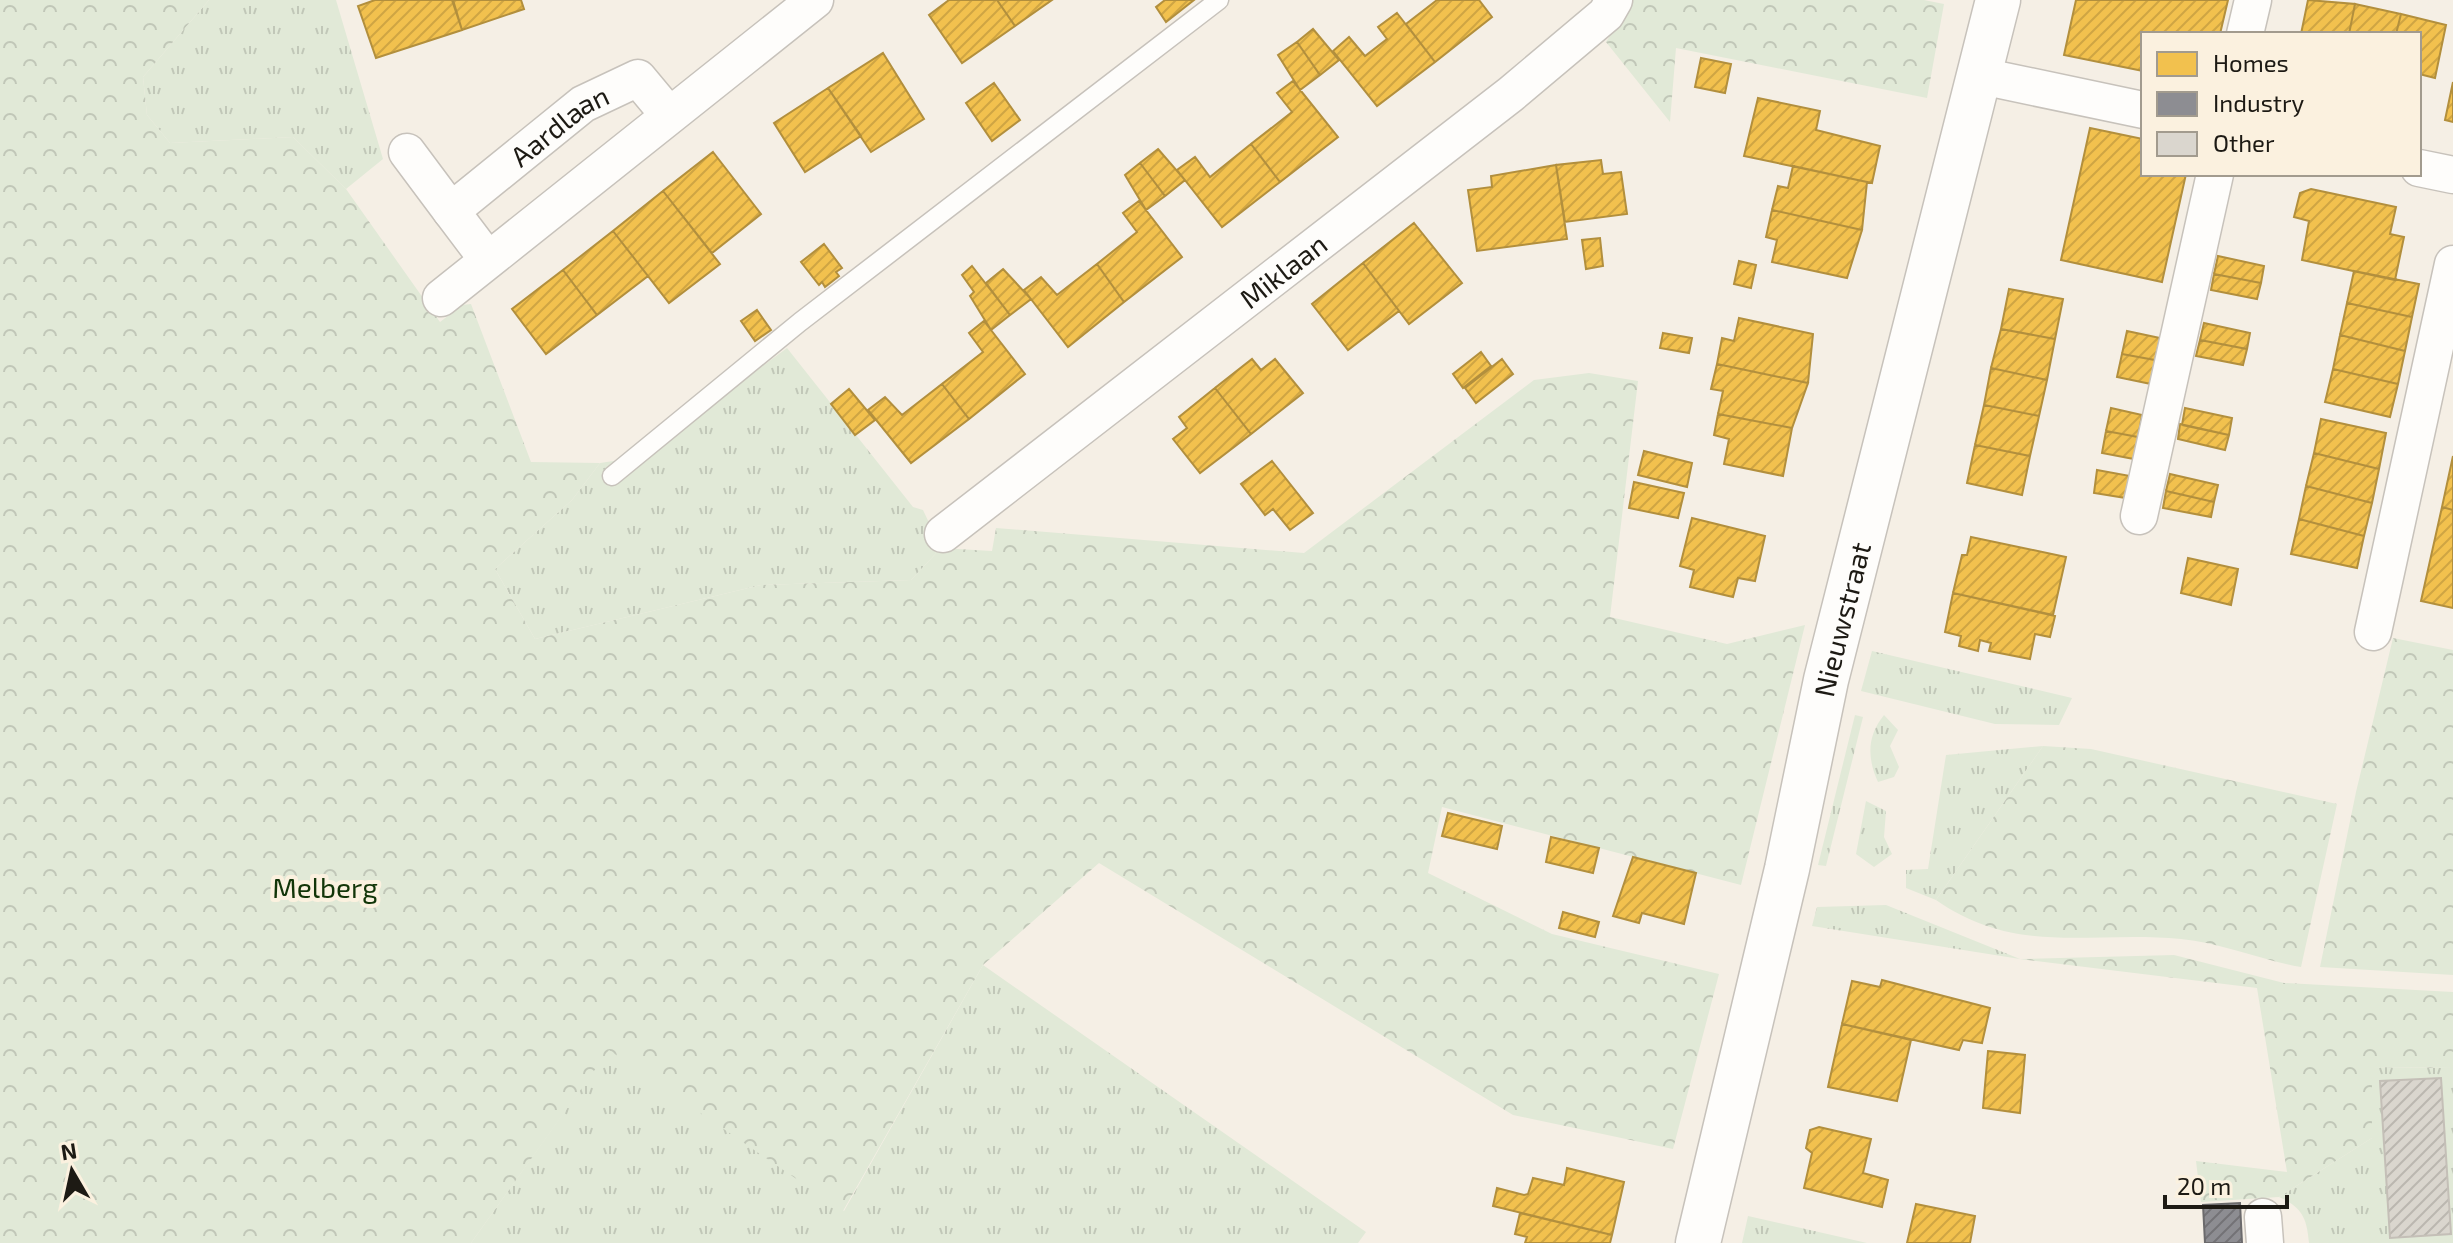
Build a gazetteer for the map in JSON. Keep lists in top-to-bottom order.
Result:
{
  "streets": {
    "street": ["Aardlaan", "Miklaan", "Nieuwstraat"]
  },
  "parks": ["Melberg"],
  "legend": ["Homes", "Industry", "Other"],
  "scale_bar": "20 m",
  "north": "top"
}
